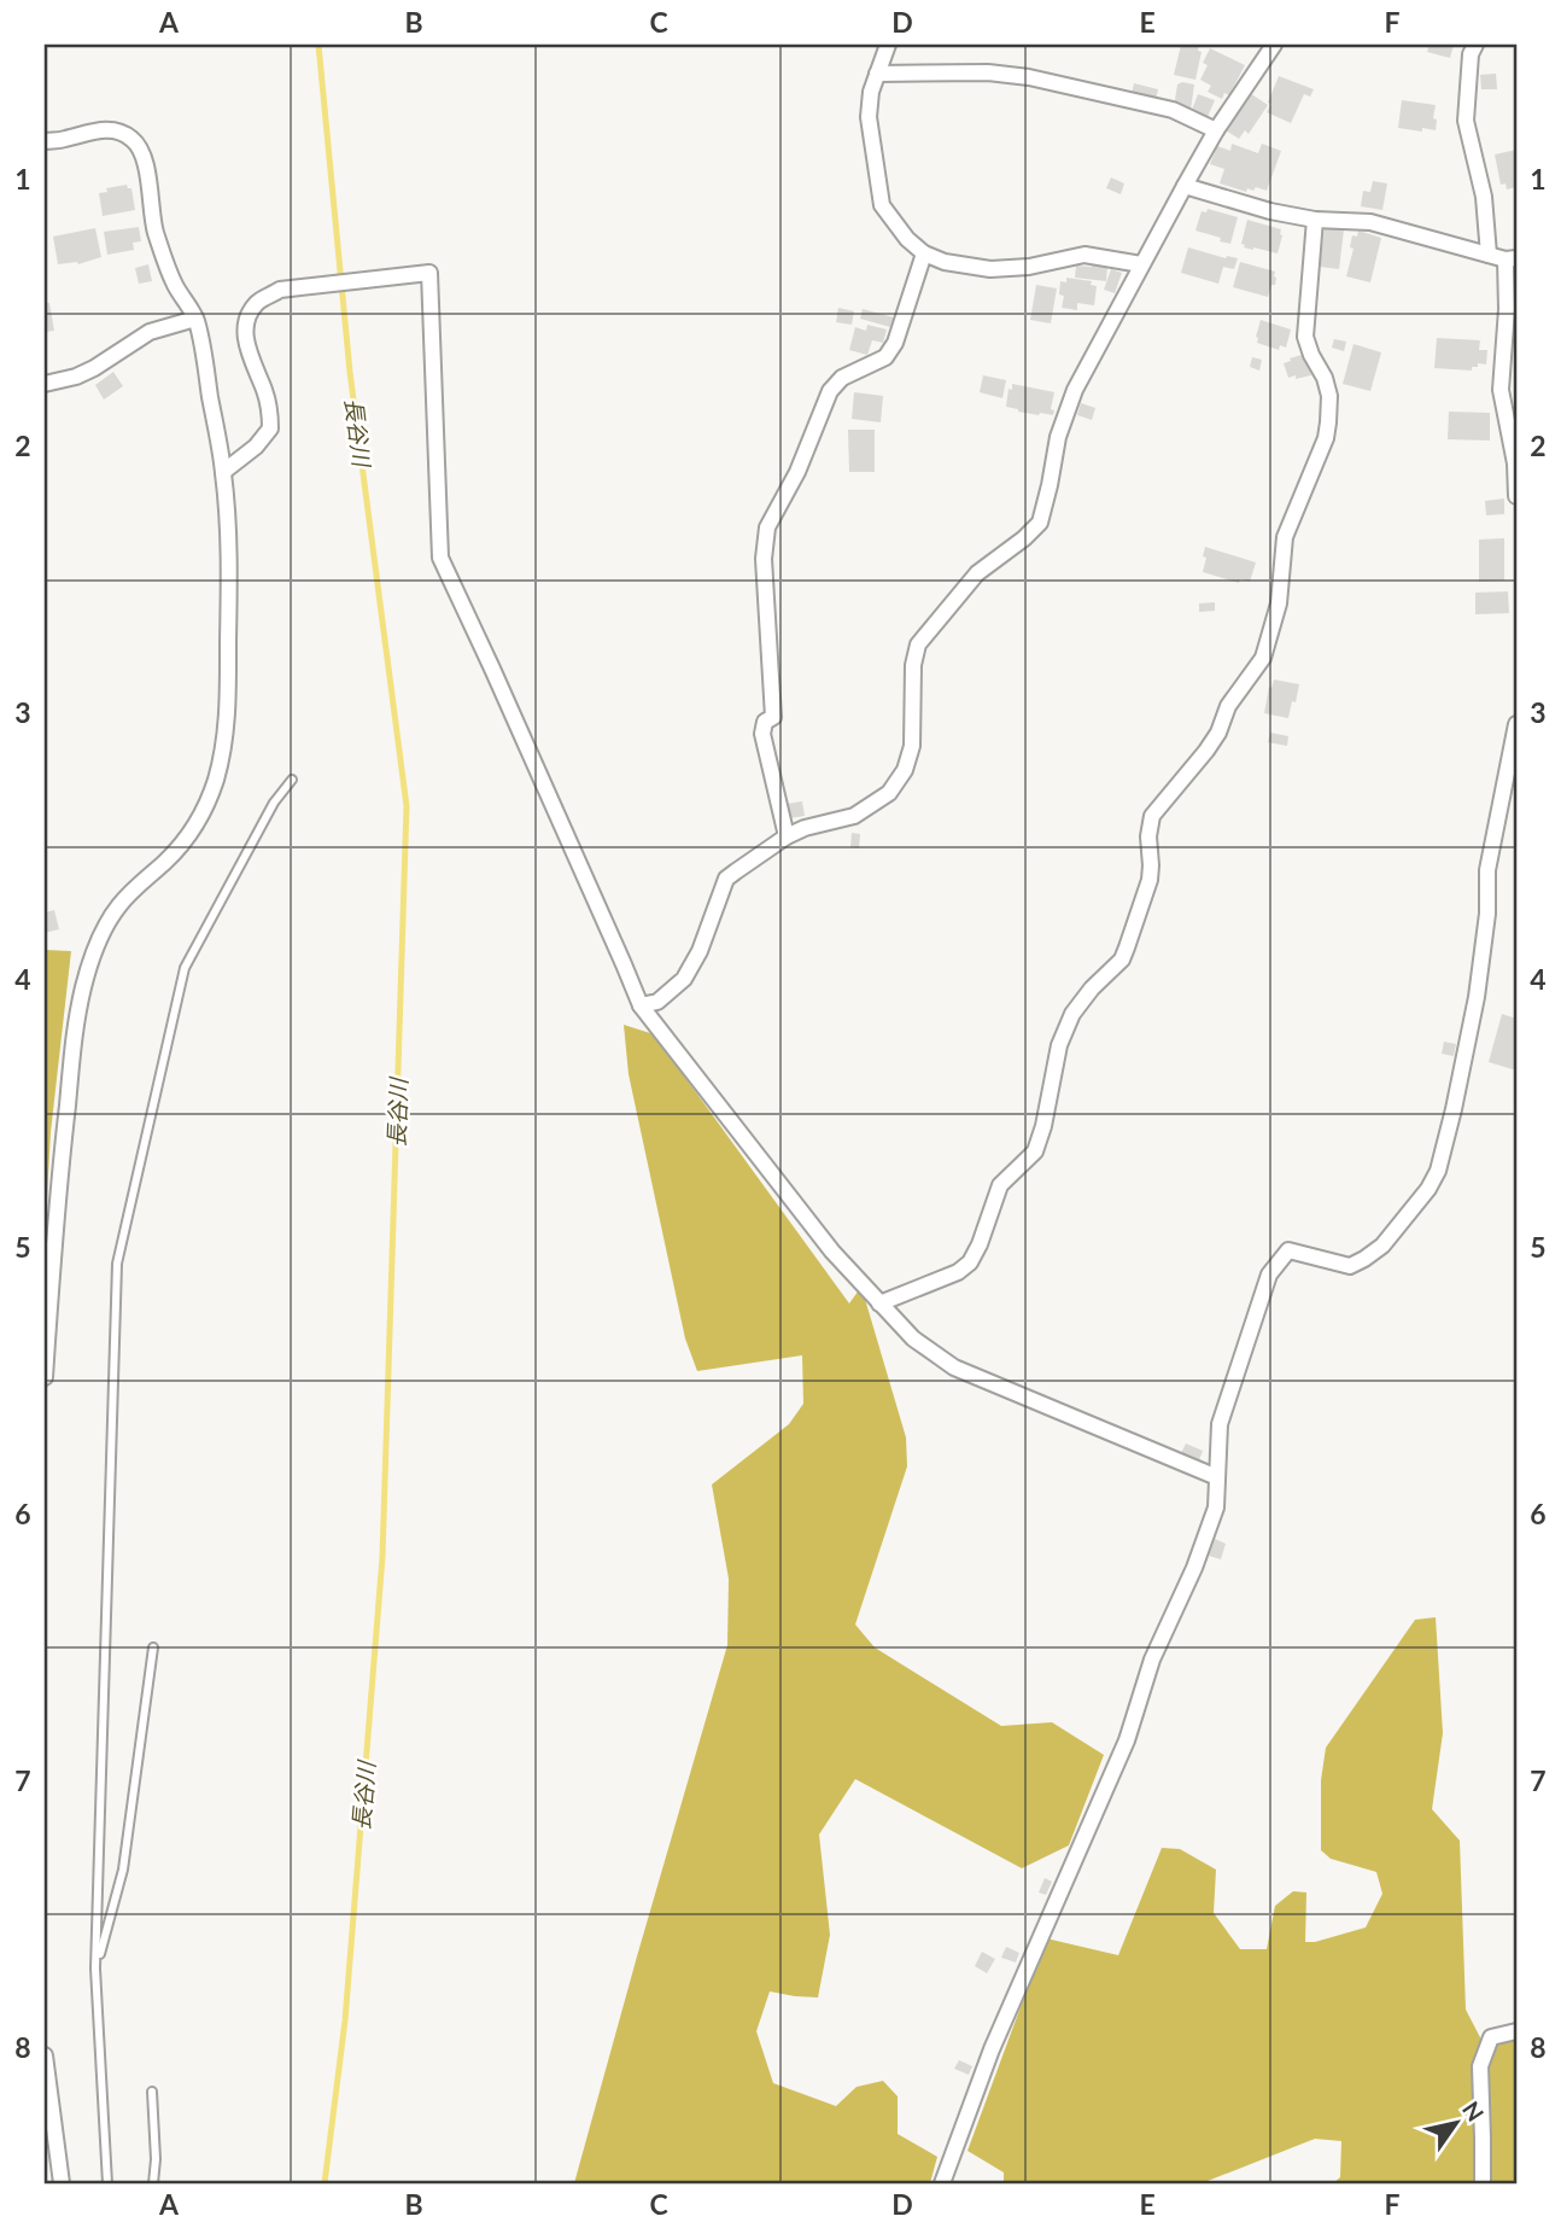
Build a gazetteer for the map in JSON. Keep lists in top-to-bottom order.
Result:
{
  "water": ["長谷川"],
  "north": "top right",
  "grid": {
    "columns": [
      "A",
      "B",
      "C",
      "D",
      "E",
      "F"
    ],
    "rows": [
      "1",
      "2",
      "3",
      "4",
      "5",
      "6",
      "7",
      "8"
    ]
  }
}
